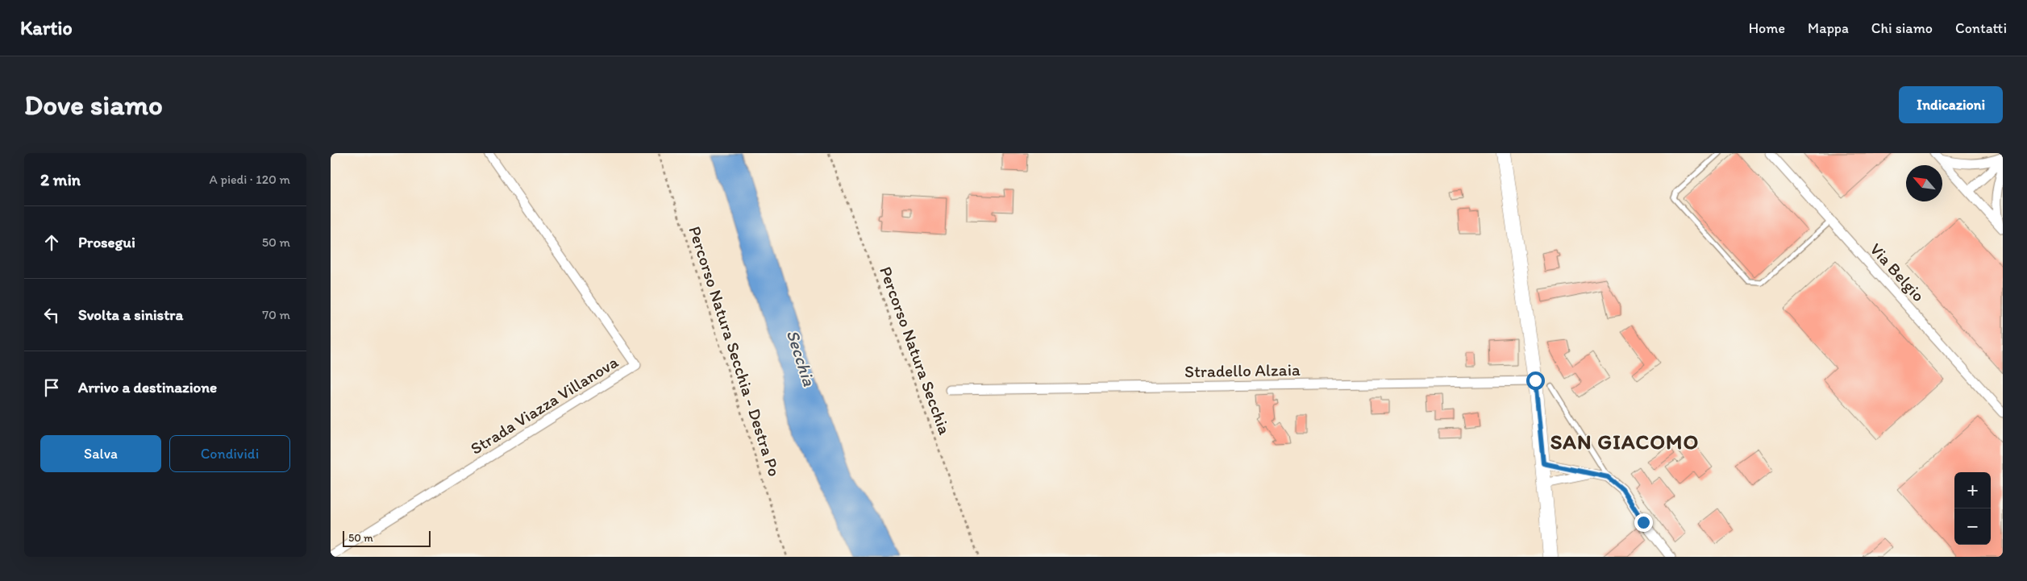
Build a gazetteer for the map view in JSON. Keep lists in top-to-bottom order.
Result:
{
  "streets": {
    "street": ["Via Belgio", "Stradello Alzaia", "Strada Viazza Villanova"],
    "path": ["Percorso Natura Secchia", "Percorso Natura Secchia - Destra Po"]
  },
  "districts": ["SAN GIACOMO"],
  "water": ["Secchia"],
  "scale_bar": "50 m",
  "north": "top left",
  "page": {
    "header": "Kartio",
    "nav": [
      "Home",
      "Mappa",
      "Chi siamo",
      "Contatti"
    ],
    "buttons": [
      "Indicazioni",
      ["Salva", "Condividi"]
    ],
    "title": "Dove siamo",
    "heading": ["2 min", "A piedi · 120 m"],
    "list": [
      ["Prosegui", "50 m"],
      ["Svolta a sinistra", "70 m"],
      "Arrivo a destinazione"
    ],
    "map_buttons": ["+", "−"],
    "scale": "50 m"
  }
}
